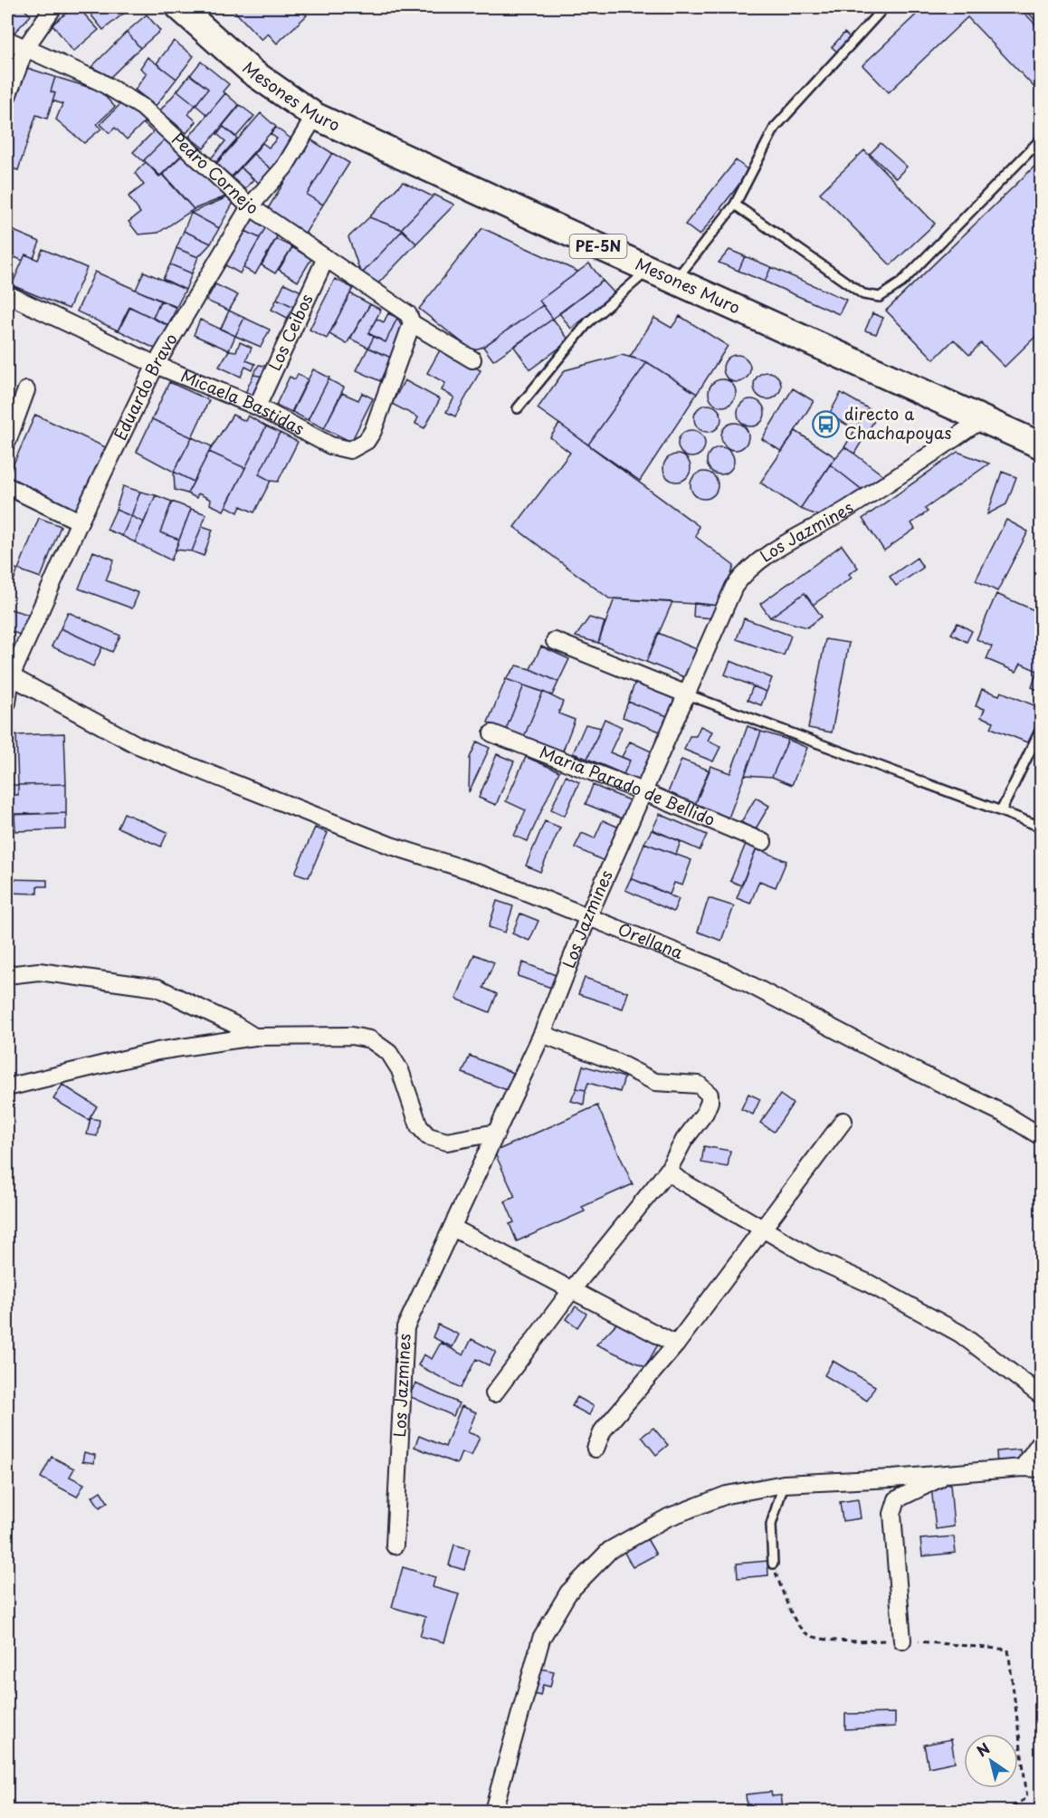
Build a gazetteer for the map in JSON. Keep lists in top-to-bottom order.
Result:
{
  "streets": {
    "highway": ["Mesones Muro", "PE-5N"],
    "street": [
      "Pedro Cornejo",
      "Los Ceibos",
      "Eduardo Bravo",
      "Micaela Bastidas",
      "Los Jazmines",
      "María Parado de Bellido",
      "Orellana"
    ]
  },
  "crossings": [
    ["Mesones Muro", "Eduardo Bravo"],
    ["Mesones Muro", "Los Jazmines"],
    ["Pedro Cornejo", "Los Ceibos"],
    ["Pedro Cornejo", "Eduardo Bravo"],
    ["Pedro Cornejo", "Micaela Bastidas"],
    ["Los Ceibos", "Micaela Bastidas"],
    ["Eduardo Bravo", "Micaela Bastidas"],
    ["Eduardo Bravo", "Orellana"],
    ["Los Jazmines", "María Parado de Bellido"],
    ["Los Jazmines", "Orellana"]
  ],
  "places": {
    "bus stop": ["directo a Chachapoyas"]
  },
  "north": "top left"
}
